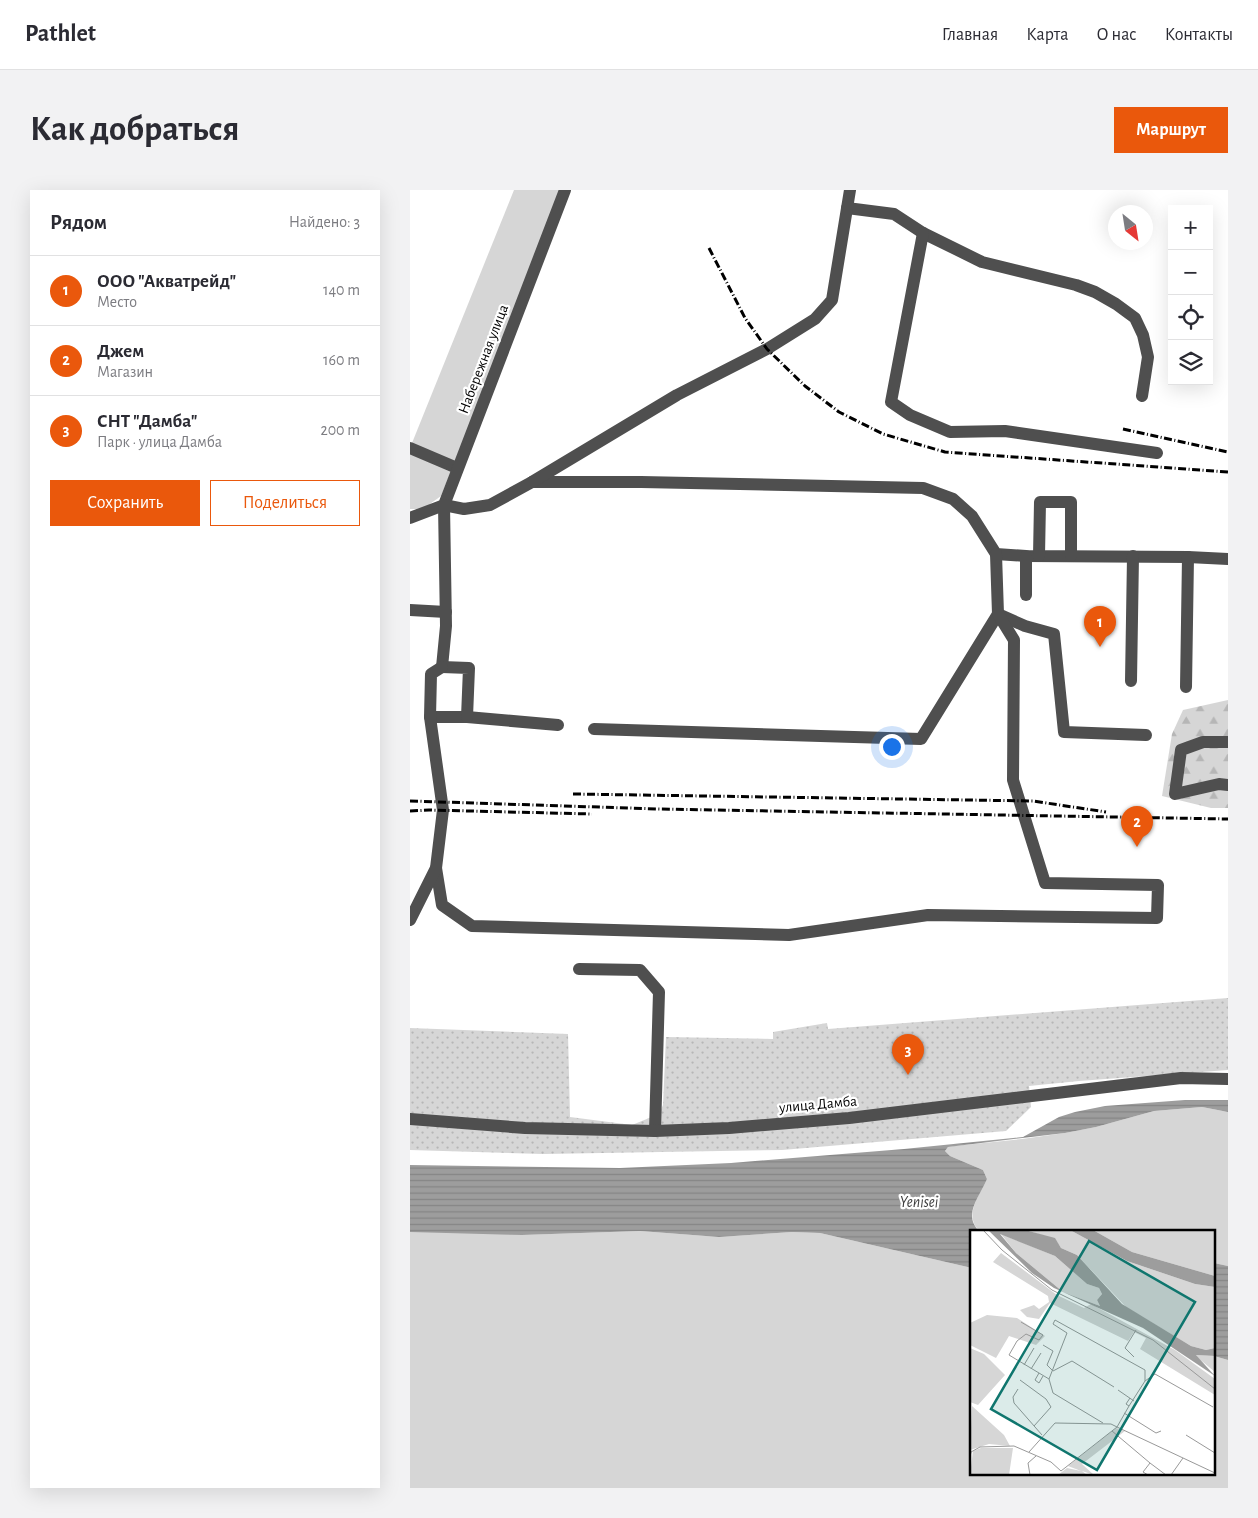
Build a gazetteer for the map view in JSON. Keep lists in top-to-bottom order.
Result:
{
  "streets": {
    "street": ["Набережная улица", "улица Дамба"]
  },
  "water": ["Yenisei"],
  "north": "bottom right",
  "page": {
    "header": "Pathlet",
    "nav": [
      "Главная",
      "Карта",
      "О нас",
      "Контакты"
    ],
    "buttons": [
      "Маршрут",
      ["Сохранить", "Поделиться"]
    ],
    "title": "Как добраться",
    "heading": ["Рядом", "Найдено: 3"],
    "map_buttons": ["+", "−"],
    "list": [
      {
        "mark": "1",
        "name": "ООО \"Акватрейд\"",
        "note": "Место",
        "value": "140 m"
      },
      {
        "mark": "2",
        "name": "Джем",
        "note": "Магазин",
        "value": "160 m"
      },
      {
        "mark": "3",
        "name": "СНТ \"Дамба\"",
        "note": "Парк · улица Дамба",
        "value": "200 m"
      }
    ],
    "pins": ["1", "2", "3"]
  }
}
